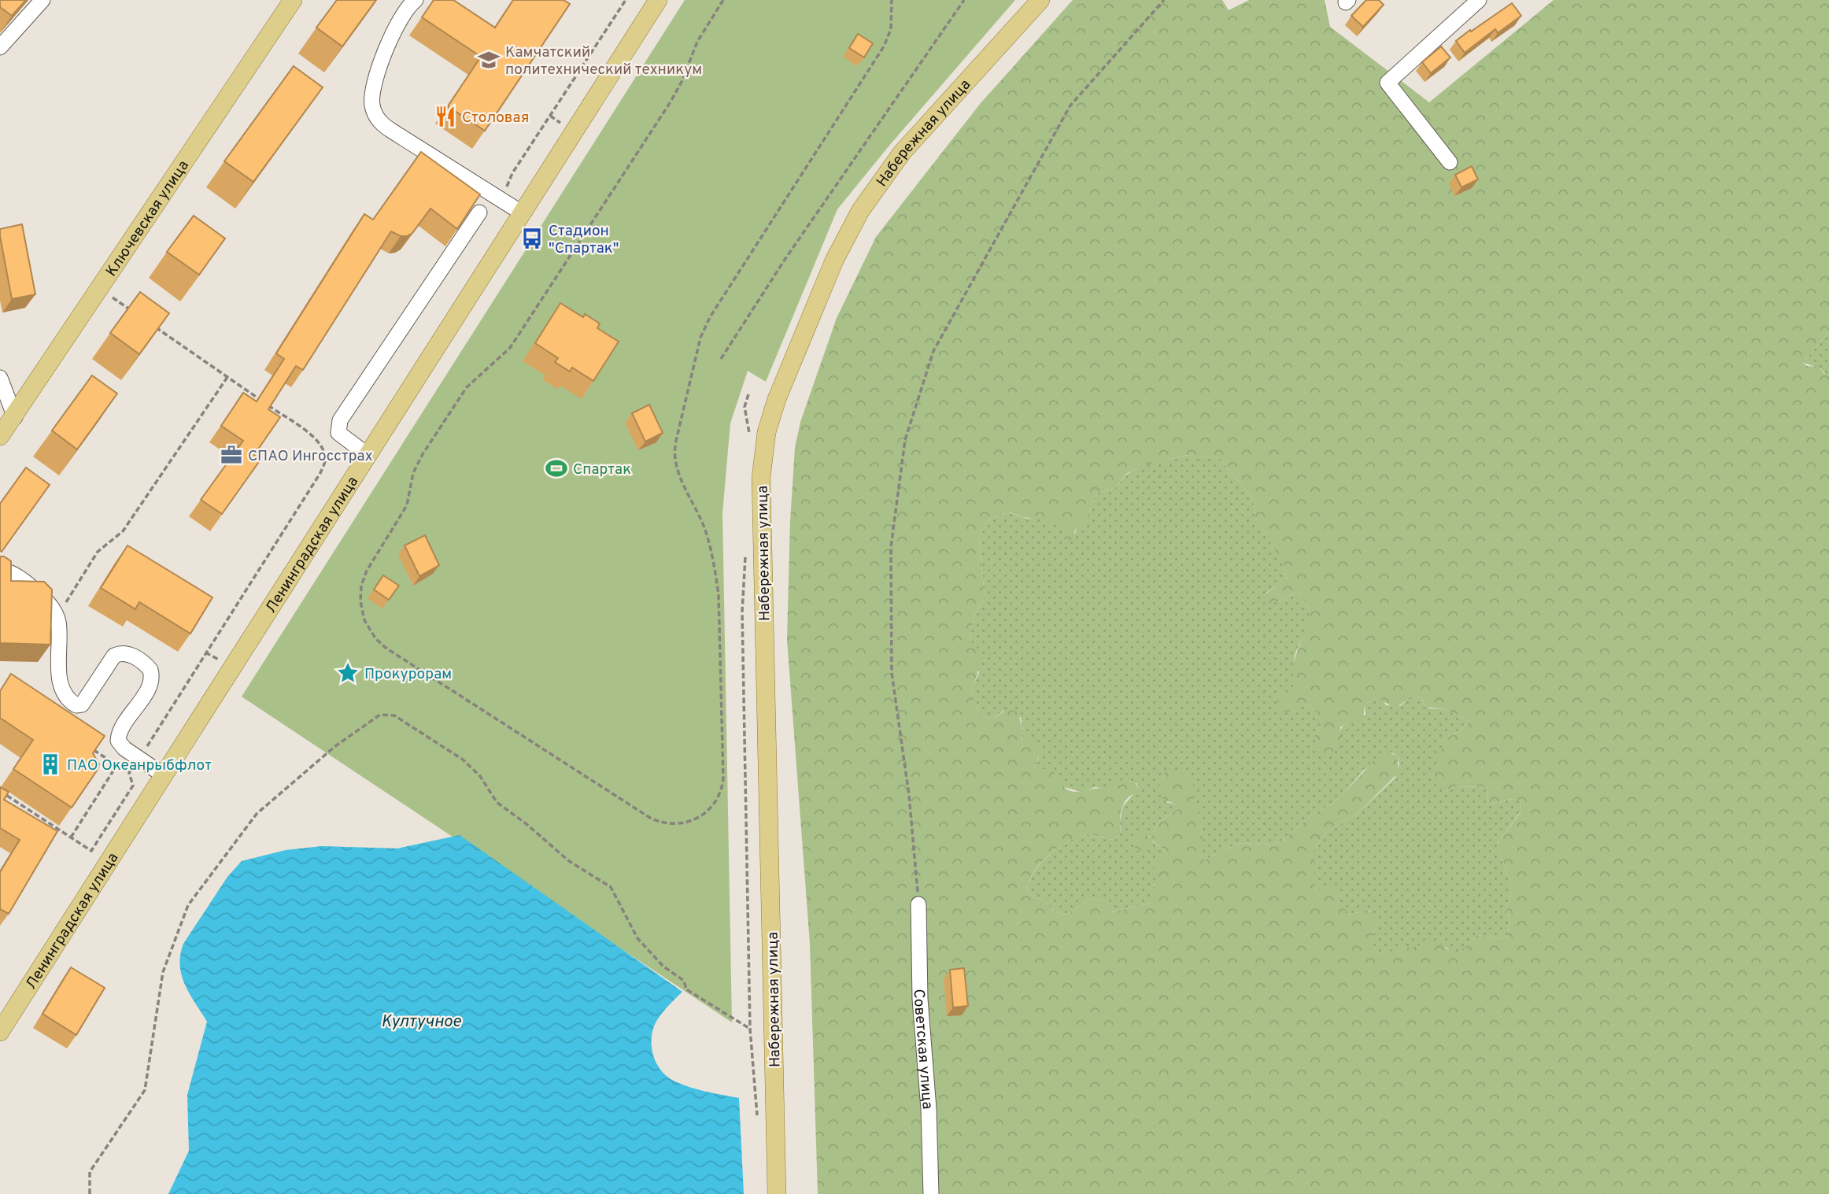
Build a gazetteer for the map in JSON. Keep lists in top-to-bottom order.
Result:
{
  "streets": {
    "main road": ["Набережная улица", "Ключевская улица", "Ленинградская улица"],
    "street": ["Советская улица"]
  },
  "water": ["Култучное"],
  "places": {
    "school or university": ["Камчатский политехнический техникум"],
    "restaurant": ["Столовая"],
    "bus stop": ["Стадион \"Спартак\""],
    "office": ["СПАО Ингосстрах"],
    "sports": ["Спартак"],
    "place": ["Прокурорам"],
    "building": ["ПАО Океанрыбфлот"]
  }
}
